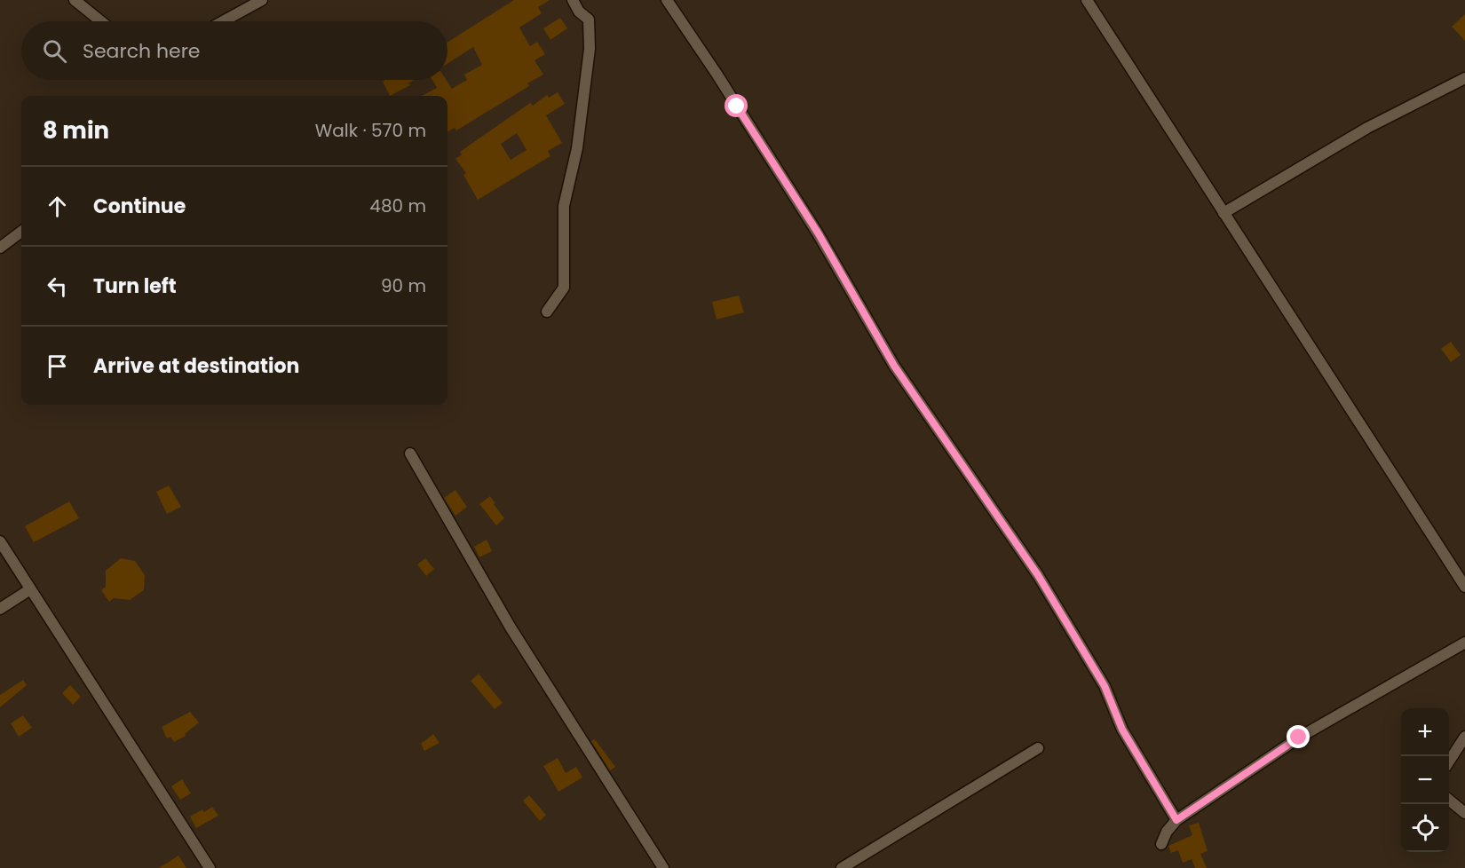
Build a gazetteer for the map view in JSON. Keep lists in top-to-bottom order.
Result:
{
  "page": {
    "search": "Search here",
    "heading": ["8 min", "Walk · 570 m"],
    "list": [
      ["Continue", "480 m"],
      ["Turn left", "90 m"],
      "Arrive at destination"
    ],
    "map_buttons": ["+", "−"]
  }
}
